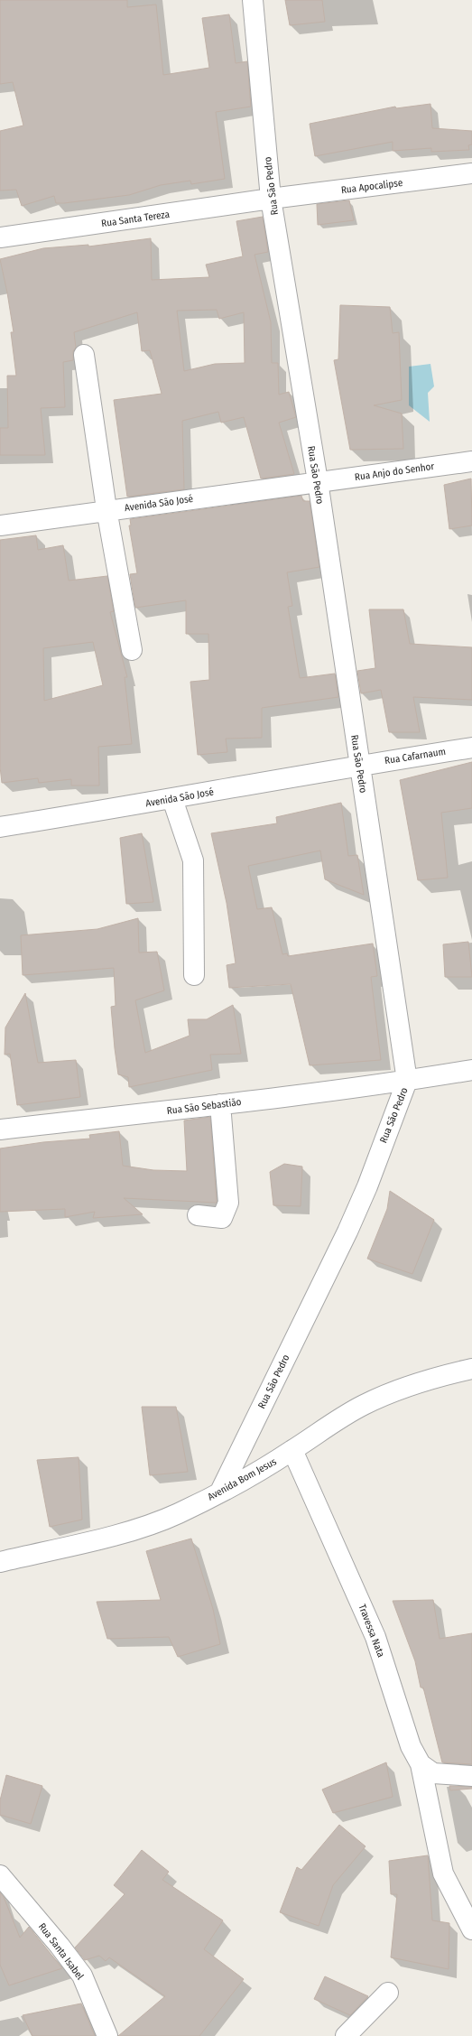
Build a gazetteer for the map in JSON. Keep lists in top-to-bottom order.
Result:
{
  "streets": {
    "street": [
      "Rua São Pedro",
      "Rua Apocalipse",
      "Rua Santa Tereza",
      "Rua Anjo do Senhor",
      "Avenida São José",
      "Rua Cafarnaum",
      "Rua São Sebastião",
      "Avenida Bom Jesus",
      "Travessa Nata",
      "Rua Santa Isabel"
    ]
  },
  "crossings": [
    ["Rua São Pedro", "Rua Apocalipse"],
    ["Rua São Pedro", "Rua Santa Tereza"],
    ["Rua São Pedro", "Rua Anjo do Senhor"],
    ["Rua São Pedro", "Avenida São José"],
    ["Rua São Pedro", "Rua Cafarnaum"],
    ["Rua São Pedro", "Rua São Sebastião"],
    ["Rua São Pedro", "Avenida Bom Jesus"],
    ["Rua Apocalipse", "Rua Santa Tereza"],
    ["Rua Anjo do Senhor", "Avenida São José"],
    ["Avenida São José", "Rua Cafarnaum"],
    ["Avenida Bom Jesus", "Travessa Nata"]
  ]
}
